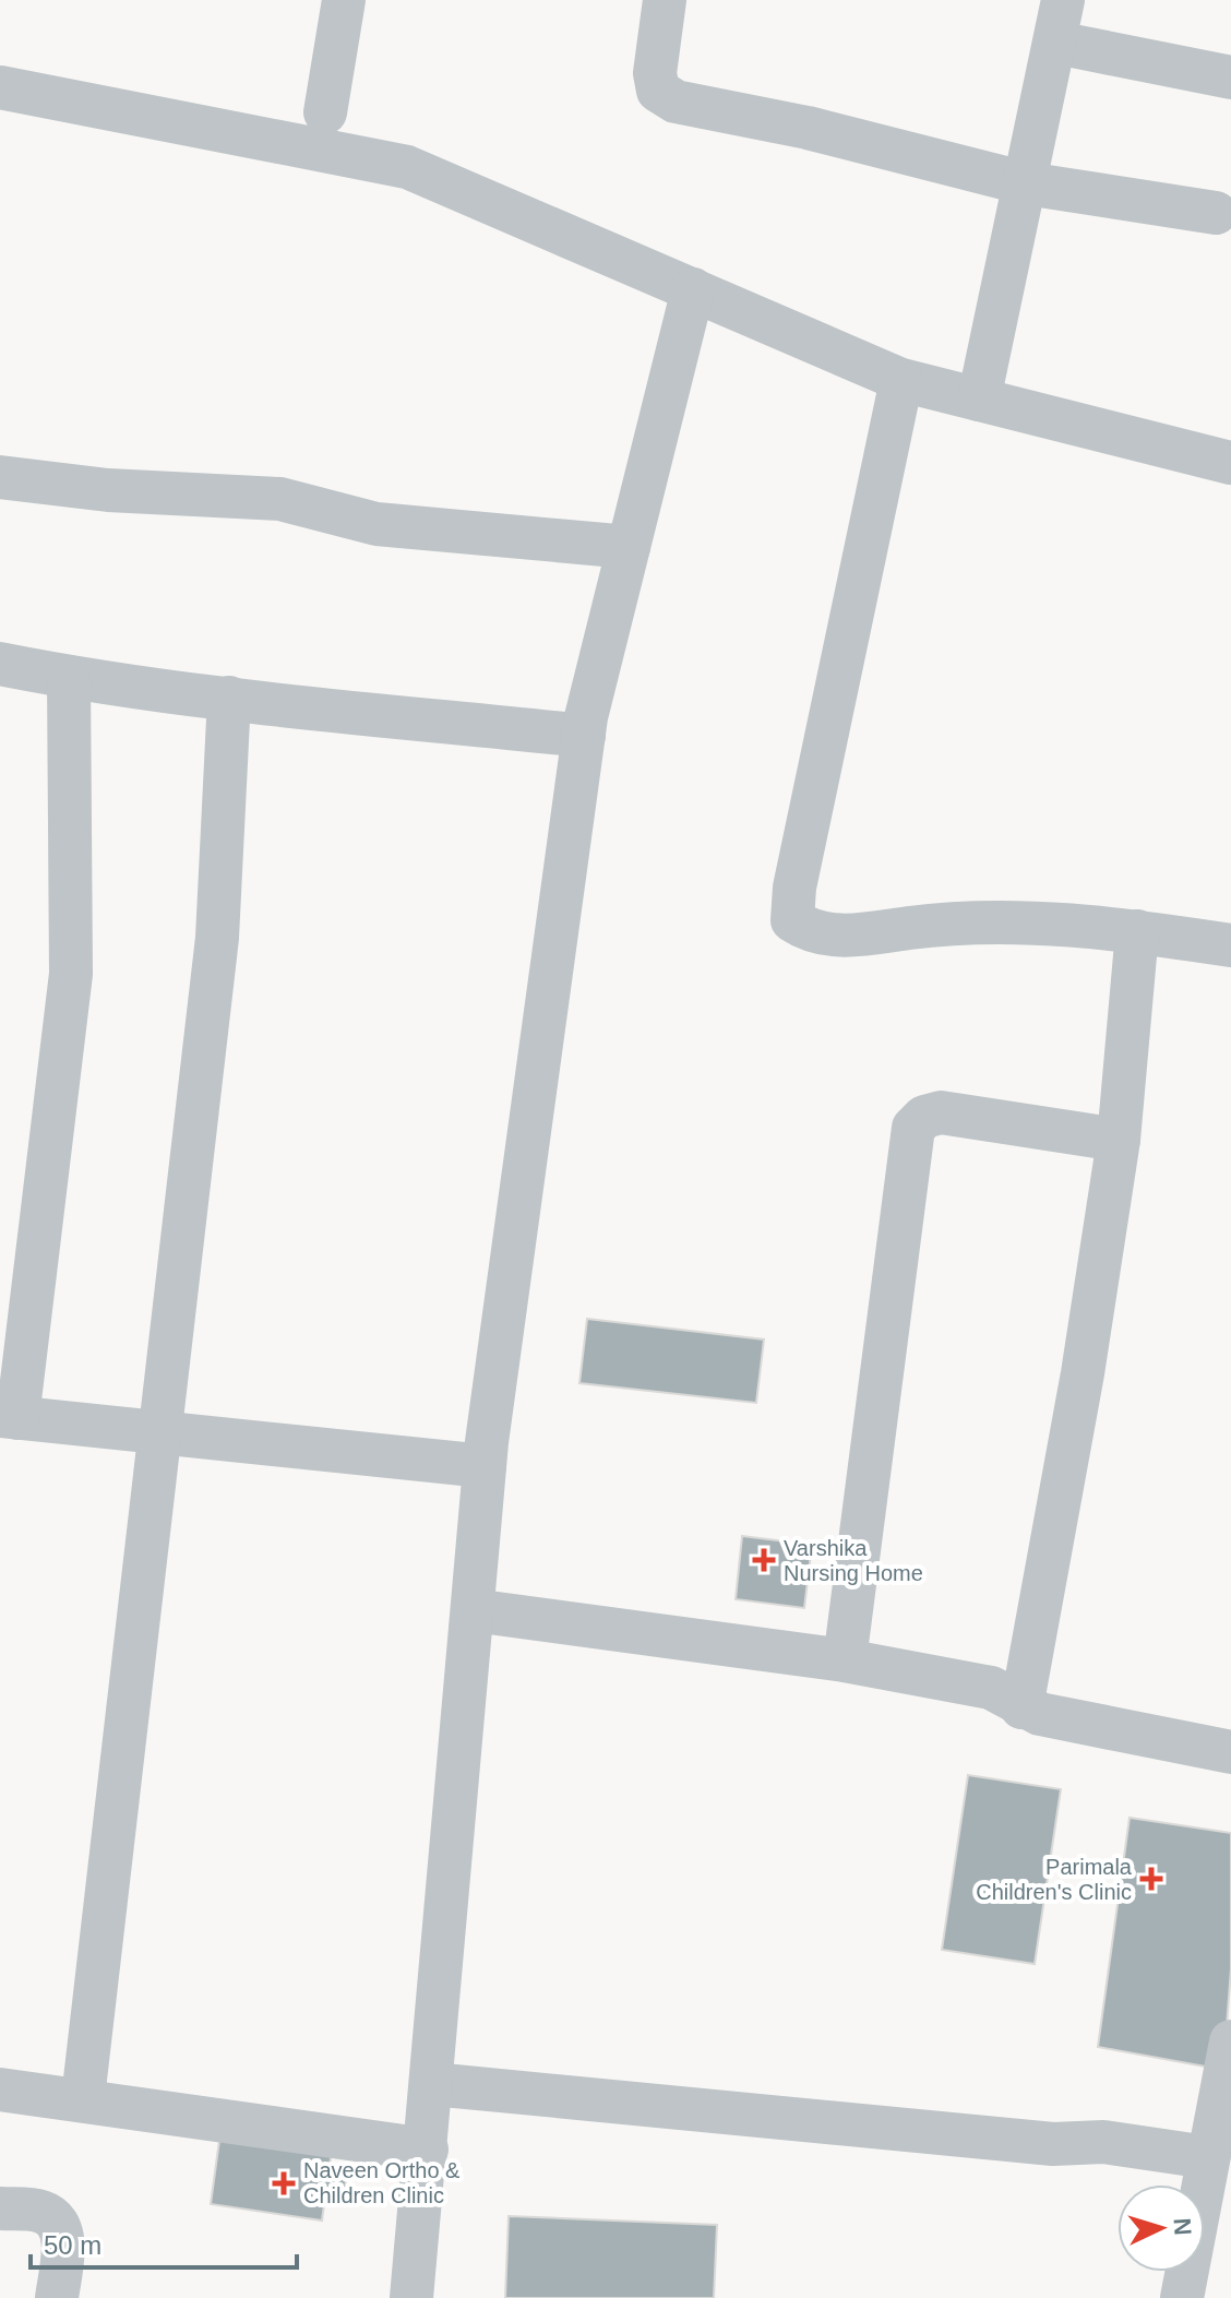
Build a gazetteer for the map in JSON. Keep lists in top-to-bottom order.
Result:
{
  "places": {
    "health": ["Varshika Nursing Home", "Parimala Children's Clinic", "Naveen Ortho & Children Clinic"]
  },
  "scale_bar": "50 m",
  "north": "right"
}
